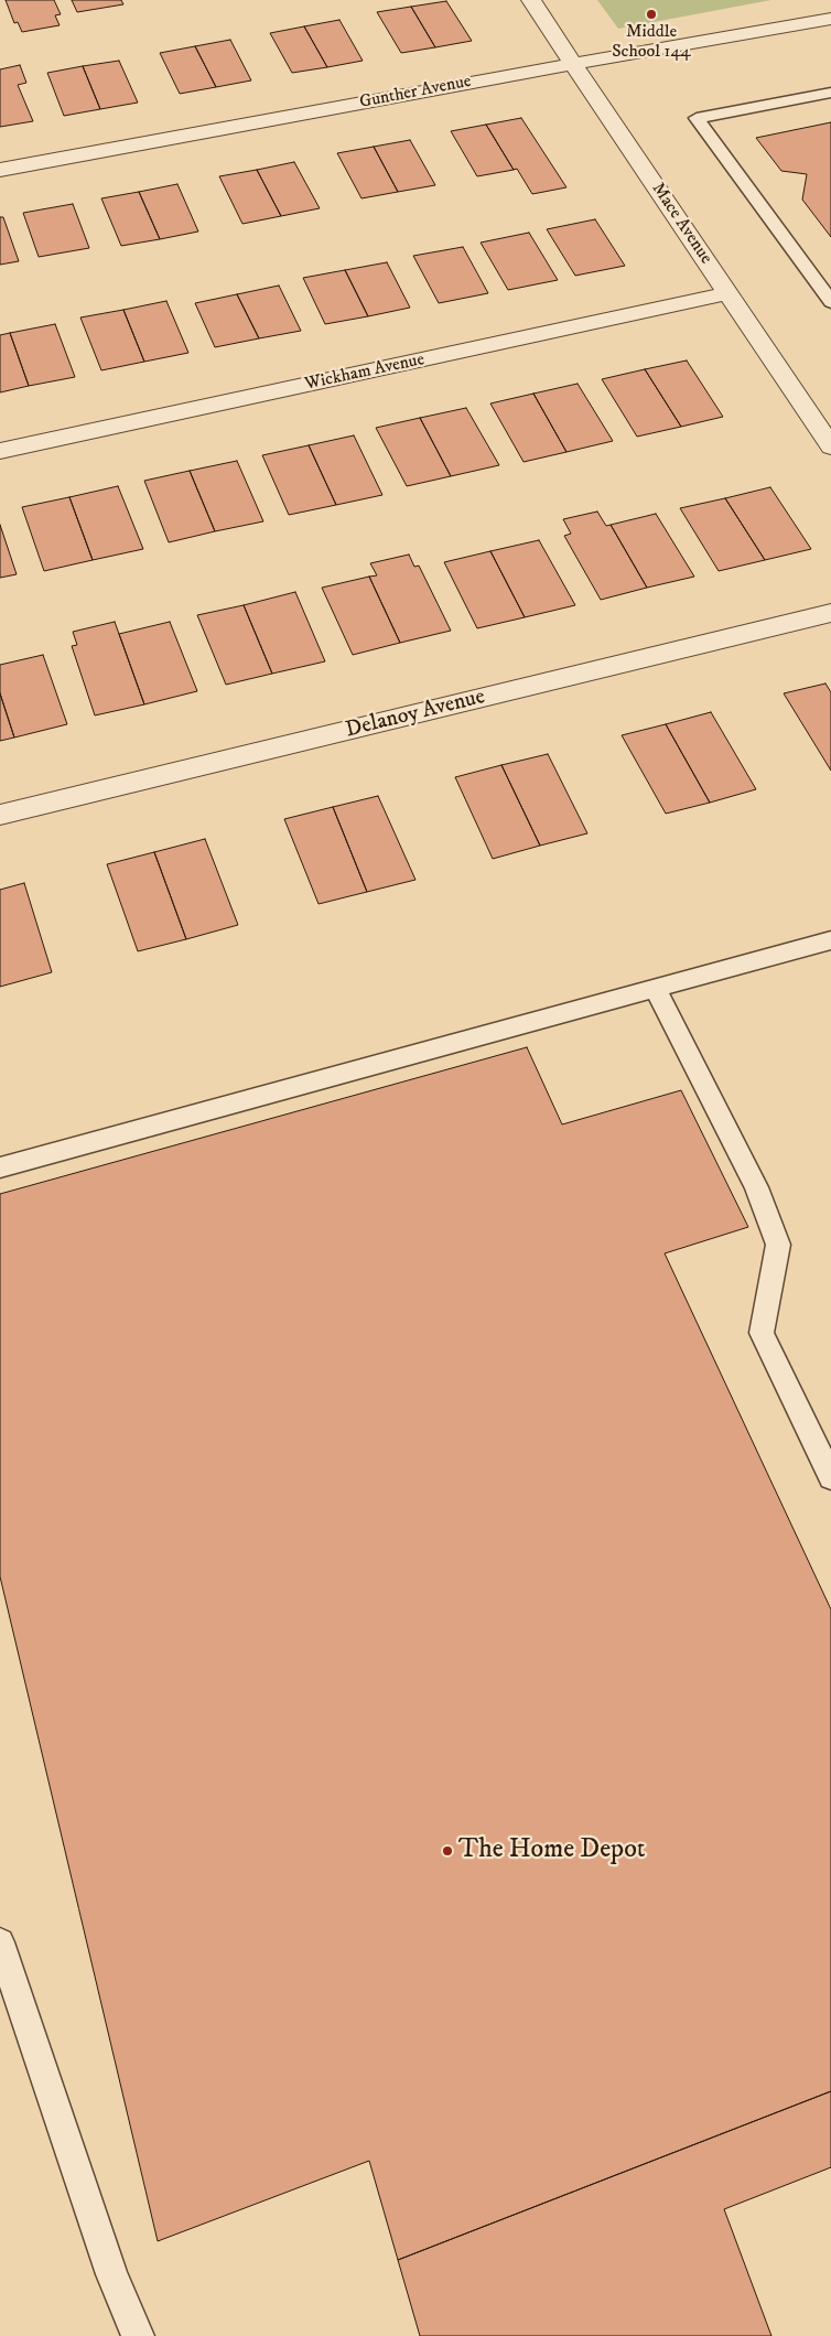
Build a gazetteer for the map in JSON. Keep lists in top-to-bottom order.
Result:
{
  "streets": {
    "street": [
      "Gunther Avenue",
      "Mace Avenue",
      "Wickham Avenue",
      "Delanoy Avenue"
    ]
  },
  "crossings": [
    ["Gunther Avenue", "Mace Avenue"],
    ["Mace Avenue", "Wickham Avenue"]
  ],
  "places": ["Middle School 144", "The Home Depot"]
}
